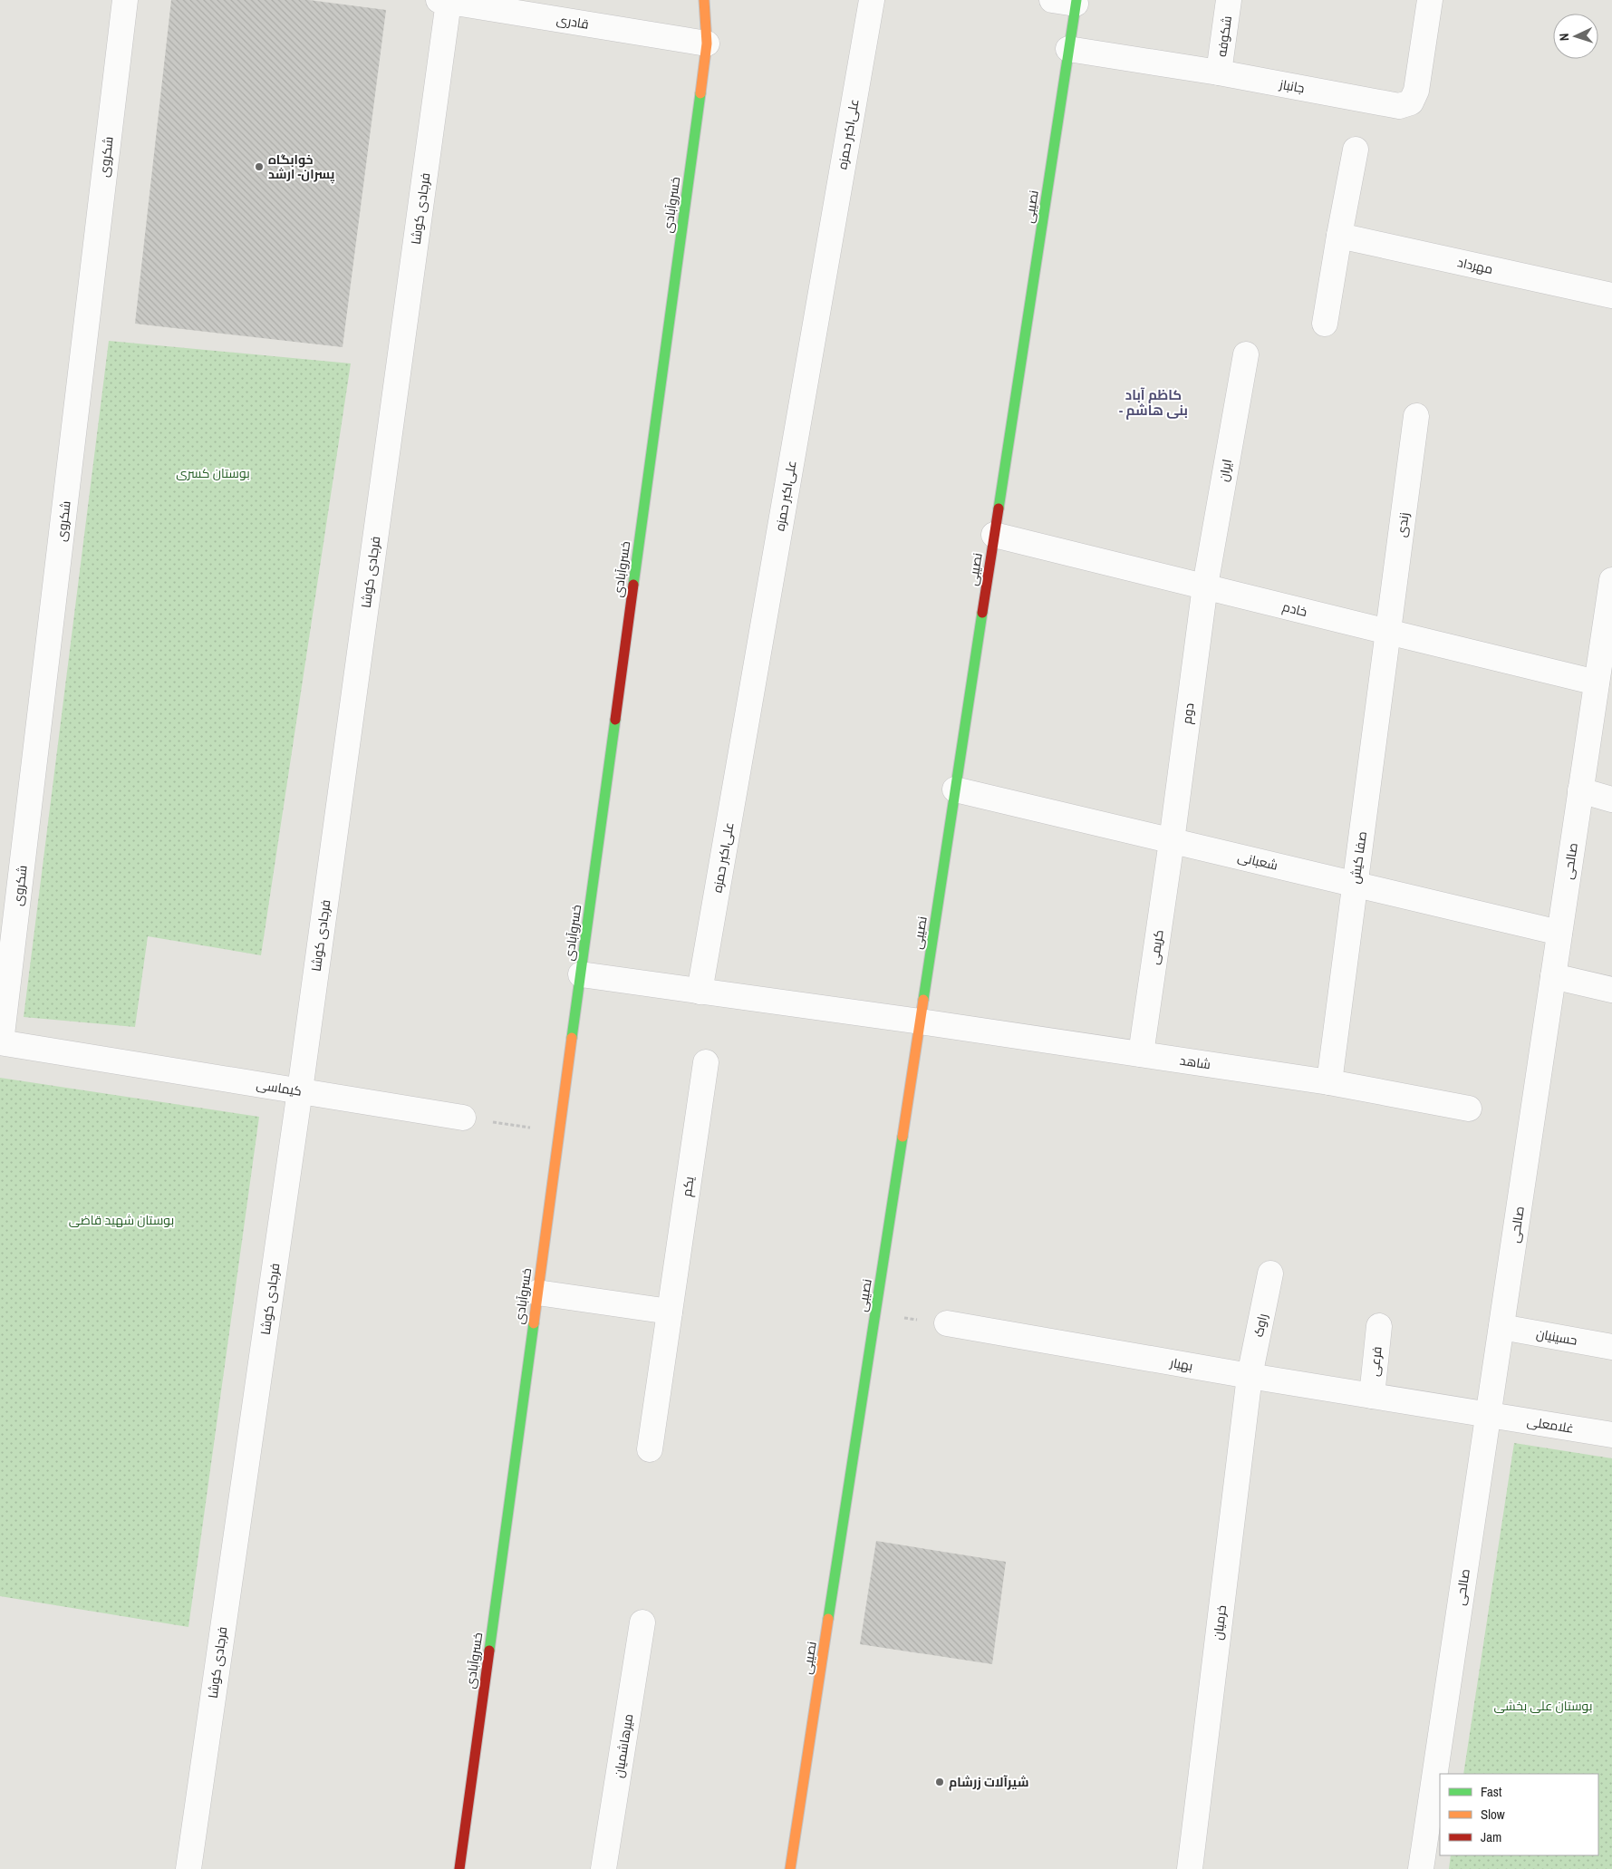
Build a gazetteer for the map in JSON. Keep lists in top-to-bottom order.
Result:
{
  "streets": {
    "street": [
      "قادری",
      "شکوفه",
      "جانباز",
      "علی‌اکبر حمزه",
      "شکروی",
      "خسروآبادی",
      "نصیبی",
      "فرجادی کوشا",
      "مهرداد",
      "ایران",
      "زندی",
      "خادم",
      "دوم",
      "صفا کیش",
      "شعبانی",
      "صالحی",
      "کریمی",
      "شاهد",
      "کیماسی",
      "یکم",
      "راوک",
      "حسینیان",
      "فرعی",
      "بهیار",
      "غلامعلی",
      "خرمیان",
      "میرهاشمیان"
    ]
  },
  "crossings": [
    ["قادری", "خسروآبادی"],
    ["قادری", "فرجادی کوشا"],
    ["شکوفه", "جانباز"],
    ["جانباز", "نصیبی"],
    ["علی‌اکبر حمزه", "شاهد"],
    ["شکروی", "کیماسی"],
    ["خسروآبادی", "شاهد"],
    ["نصیبی", "خادم"],
    ["نصیبی", "شعبانی"],
    ["نصیبی", "شاهد"],
    ["فرجادی کوشا", "کیماسی"],
    ["ایران", "خادم"],
    ["ایران", "دوم"],
    ["زندی", "خادم"],
    ["زندی", "صفا کیش"],
    ["خادم", "دوم"],
    ["خادم", "صفا کیش"],
    ["خادم", "صالحی"],
    ["دوم", "شعبانی"],
    ["دوم", "کریمی"],
    ["صفا کیش", "شعبانی"],
    ["صفا کیش", "شاهد"],
    ["شعبانی", "صالحی"],
    ["شعبانی", "کریمی"],
    ["صالحی", "حسینیان"],
    ["صالحی", "بهیار"],
    ["صالحی", "غلامعلی"],
    ["کریمی", "شاهد"],
    ["راوک", "بهیار"],
    ["راوک", "خرمیان"],
    ["فرعی", "بهیار"],
    ["بهیار", "غلامعلی"],
    ["بهیار", "خرمیان"]
  ],
  "districts": ["کاظم آباد - بنی هاشم"],
  "parks": ["بوستان کسری", "بوستان شهید قاضی", "بوستان علی بخشی"],
  "places": ["خوابگاه پسران- ارشد", "شیرآلات زرشام"],
  "legend": ["Fast", "Slow", "Jam"],
  "north": "left"
}
